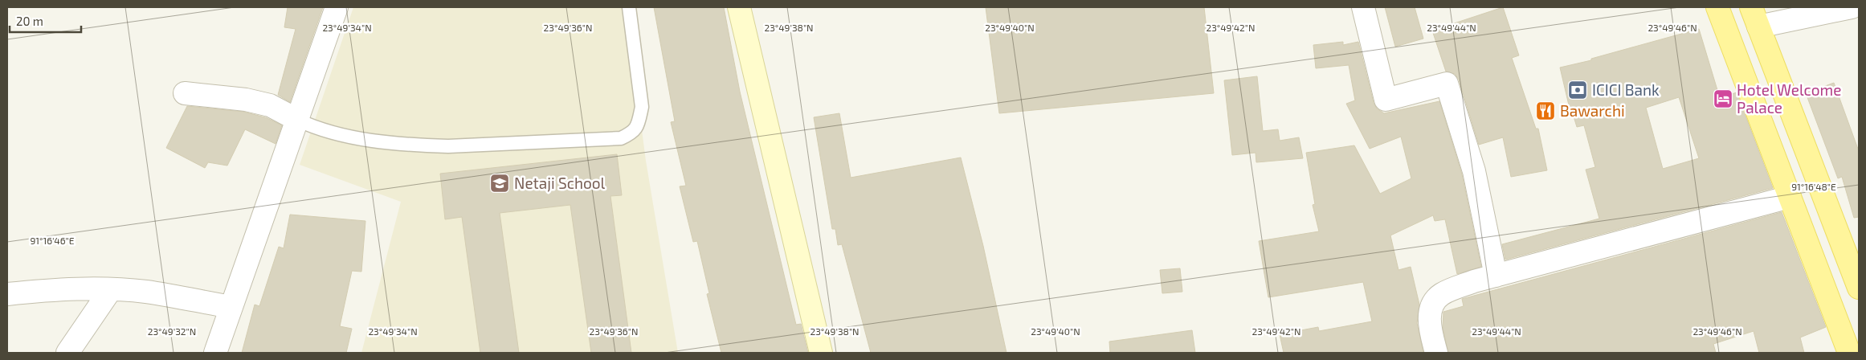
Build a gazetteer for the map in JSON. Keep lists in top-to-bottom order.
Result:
{
  "places": {
    "bank": ["ICICI Bank"],
    "hotel": ["Hotel Welcome Palace"],
    "restaurant": ["Bawarchi"],
    "school or university": ["Netaji School"]
  },
  "scale_bar": "20 m",
  "coordinates": [
    "23°49'34\"N",
    "23°49'36\"N",
    "23°49'38\"N",
    "23°49'40\"N",
    "23°49'42\"N",
    "23°49'44\"N",
    "23°49'46\"N",
    "91°16'48\"E",
    "91°16'46\"E",
    "23°49'32\"N"
  ]
}
